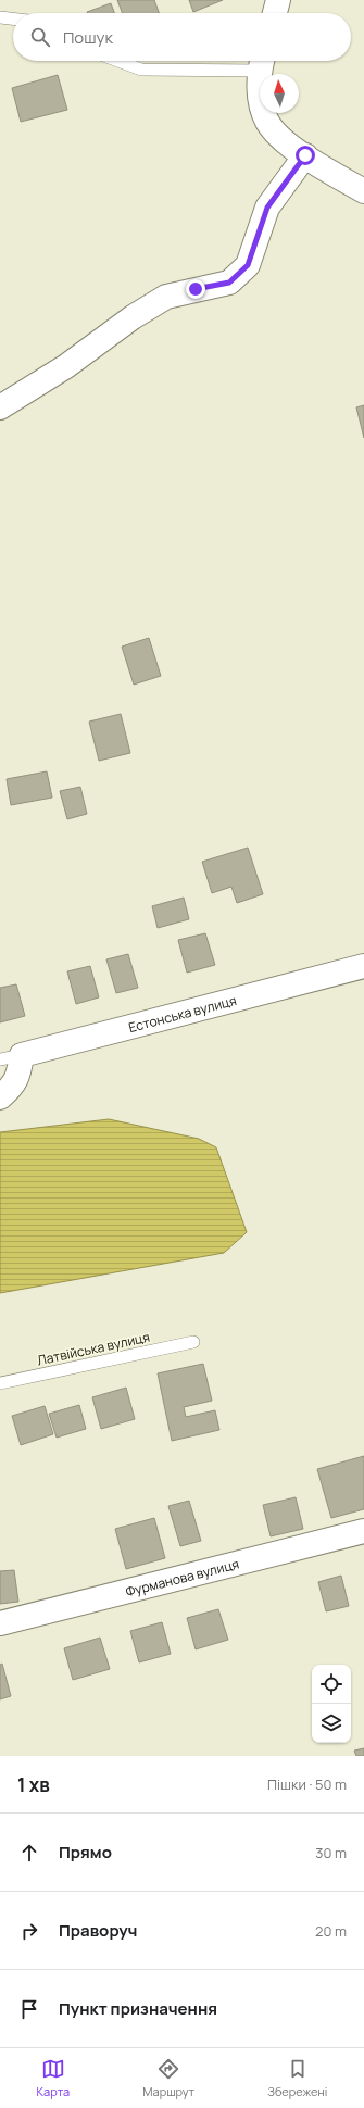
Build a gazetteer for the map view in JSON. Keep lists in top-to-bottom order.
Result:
{
  "streets": {
    "street": ["Естонська вулиця", "Фурманова вулиця"],
    "lane": ["Латвiйська вулиця"]
  },
  "north": "top",
  "page": {
    "search": "Пошук",
    "heading": ["1 хв", "Пішки · 50 m"],
    "list": [
      ["Прямо", "30 m"],
      ["Праворуч", "20 m"],
      "Пункт призначення"
    ],
    "nav": ["Карта", "Маршрут", "Збережені"]
  }
}
